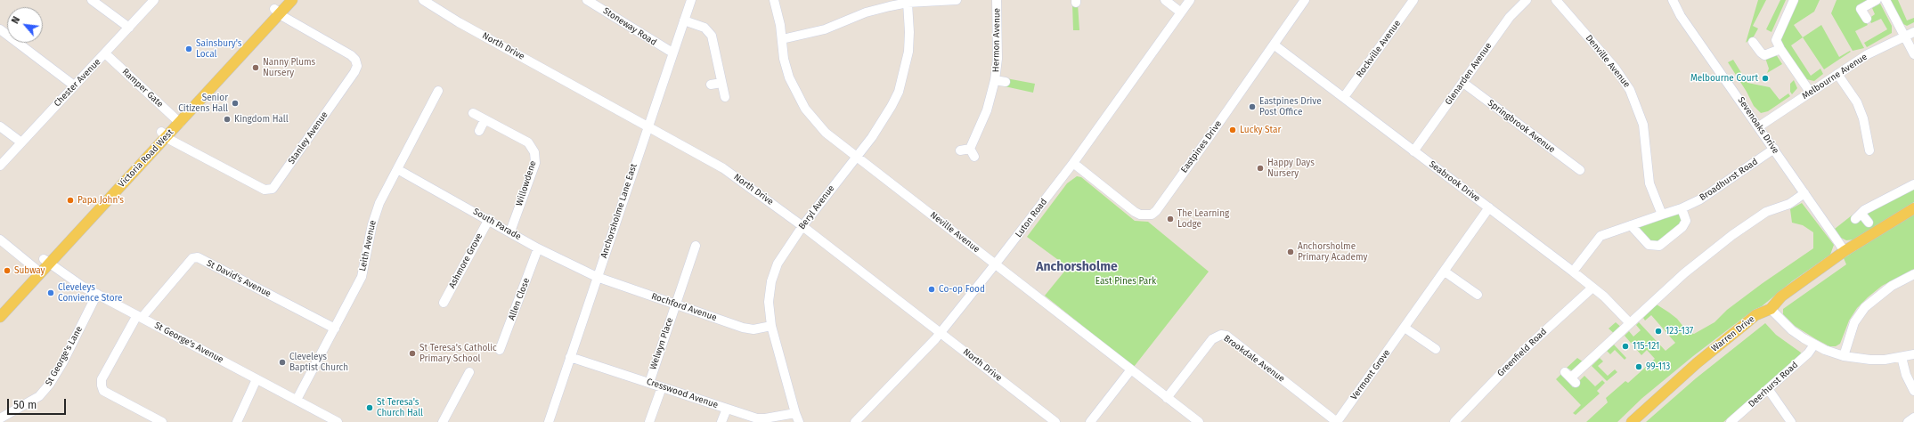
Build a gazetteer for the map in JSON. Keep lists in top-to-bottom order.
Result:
{
  "streets": {
    "main road": ["Victoria Road West", "Warren Drive"],
    "street": [
      "Stoneway Road",
      "Hermon Avenue",
      "North Drive",
      "Rockville Avenue",
      "Denville Avenue",
      "Glenarden Avenue",
      "Melbourne Avenue",
      "Chester Avenue",
      "Ramper Gate",
      "Sevenoaks Drive",
      "Springbrook Avenue",
      "Stanley Avenue",
      "Eastpines Drive",
      "Broadhurst Road",
      "Seabrook Drive",
      "Willowdene",
      "Beryl Avenue",
      "Anchorsholme Lane East",
      "Luton Road",
      "South Parade",
      "Neville Avenue",
      "Leith Avenue",
      "Ashmore Grove",
      "St David's Avenue",
      "Allen Close",
      "Rochford Avenue",
      "St George's Avenue",
      "Welwyn Place",
      "Greenfield Road",
      "St George's Lane",
      "Brookdale Avenue",
      "Vermont Grove",
      "Deerhurst Road",
      "Cresswood Avenue"
    ]
  },
  "crossings": [
    ["Stoneway Road", "Anchorsholme Lane East"],
    ["North Drive", "Beryl Avenue"],
    ["North Drive", "Anchorsholme Lane East"],
    ["North Drive", "Luton Road"],
    ["Rockville Avenue", "Seabrook Drive"],
    ["Denville Avenue", "Broadhurst Road"],
    ["Glenarden Avenue", "Springbrook Avenue"],
    ["Glenarden Avenue", "Seabrook Drive"],
    ["Melbourne Avenue", "Sevenoaks Drive"],
    ["Chester Avenue", "Ramper Gate"],
    ["Ramper Gate", "Victoria Road West"],
    ["Sevenoaks Drive", "Broadhurst Road"],
    ["Sevenoaks Drive", "Warren Drive"],
    ["Stanley Avenue", "Victoria Road West"],
    ["Eastpines Drive", "Seabrook Drive"],
    ["Eastpines Drive", "Luton Road"],
    ["Victoria Road West", "St George's Avenue"],
    ["Broadhurst Road", "Seabrook Drive"],
    ["Seabrook Drive", "Greenfield Road"],
    ["Seabrook Drive", "Vermont Grove"],
    ["Willowdene", "South Parade"],
    ["Beryl Avenue", "Neville Avenue"],
    ["Beryl Avenue", "Rochford Avenue"],
    ["Beryl Avenue", "Cresswood Avenue"],
    ["Anchorsholme Lane East", "South Parade"],
    ["Anchorsholme Lane East", "Rochford Avenue"],
    ["Anchorsholme Lane East", "Cresswood Avenue"],
    ["Luton Road", "Neville Avenue"],
    ["South Parade", "Leith Avenue"],
    ["South Parade", "Ashmore Grove"],
    ["South Parade", "Allen Close"],
    ["South Parade", "Rochford Avenue"],
    ["Neville Avenue", "Brookdale Avenue"],
    ["Leith Avenue", "St David's Avenue"],
    ["Leith Avenue", "St George's Avenue"],
    ["St David's Avenue", "St George's Avenue"],
    ["Rochford Avenue", "Welwyn Place"],
    ["St George's Avenue", "St George's Lane"],
    ["Welwyn Place", "Cresswood Avenue"],
    ["Brookdale Avenue", "Vermont Grove"]
  ],
  "districts": ["Anchorsholme"],
  "parks": ["East Pines Park"],
  "places": [
    "Sainsbury's Local",
    "Nanny Plums Nursery",
    "Melbourne Court",
    "Senior Citizens Hall",
    "Eastpines Drive Post Office",
    "Kingdom Hall",
    "Lucky Star",
    "Happy Days Nursery",
    "Papa John's",
    "The Learning Lodge",
    "Anchorsholme Primary Academy",
    "Subway",
    "Co-op Food",
    "Cleveleys Convience Store",
    "123-137",
    "115-121",
    "St Teresa's Catholic Primary School",
    "Cleveleys Baptist Church",
    "99-113",
    "St Teresa's Church Hall"
  ],
  "scale_bar": "50 m",
  "north": "top left"
}
